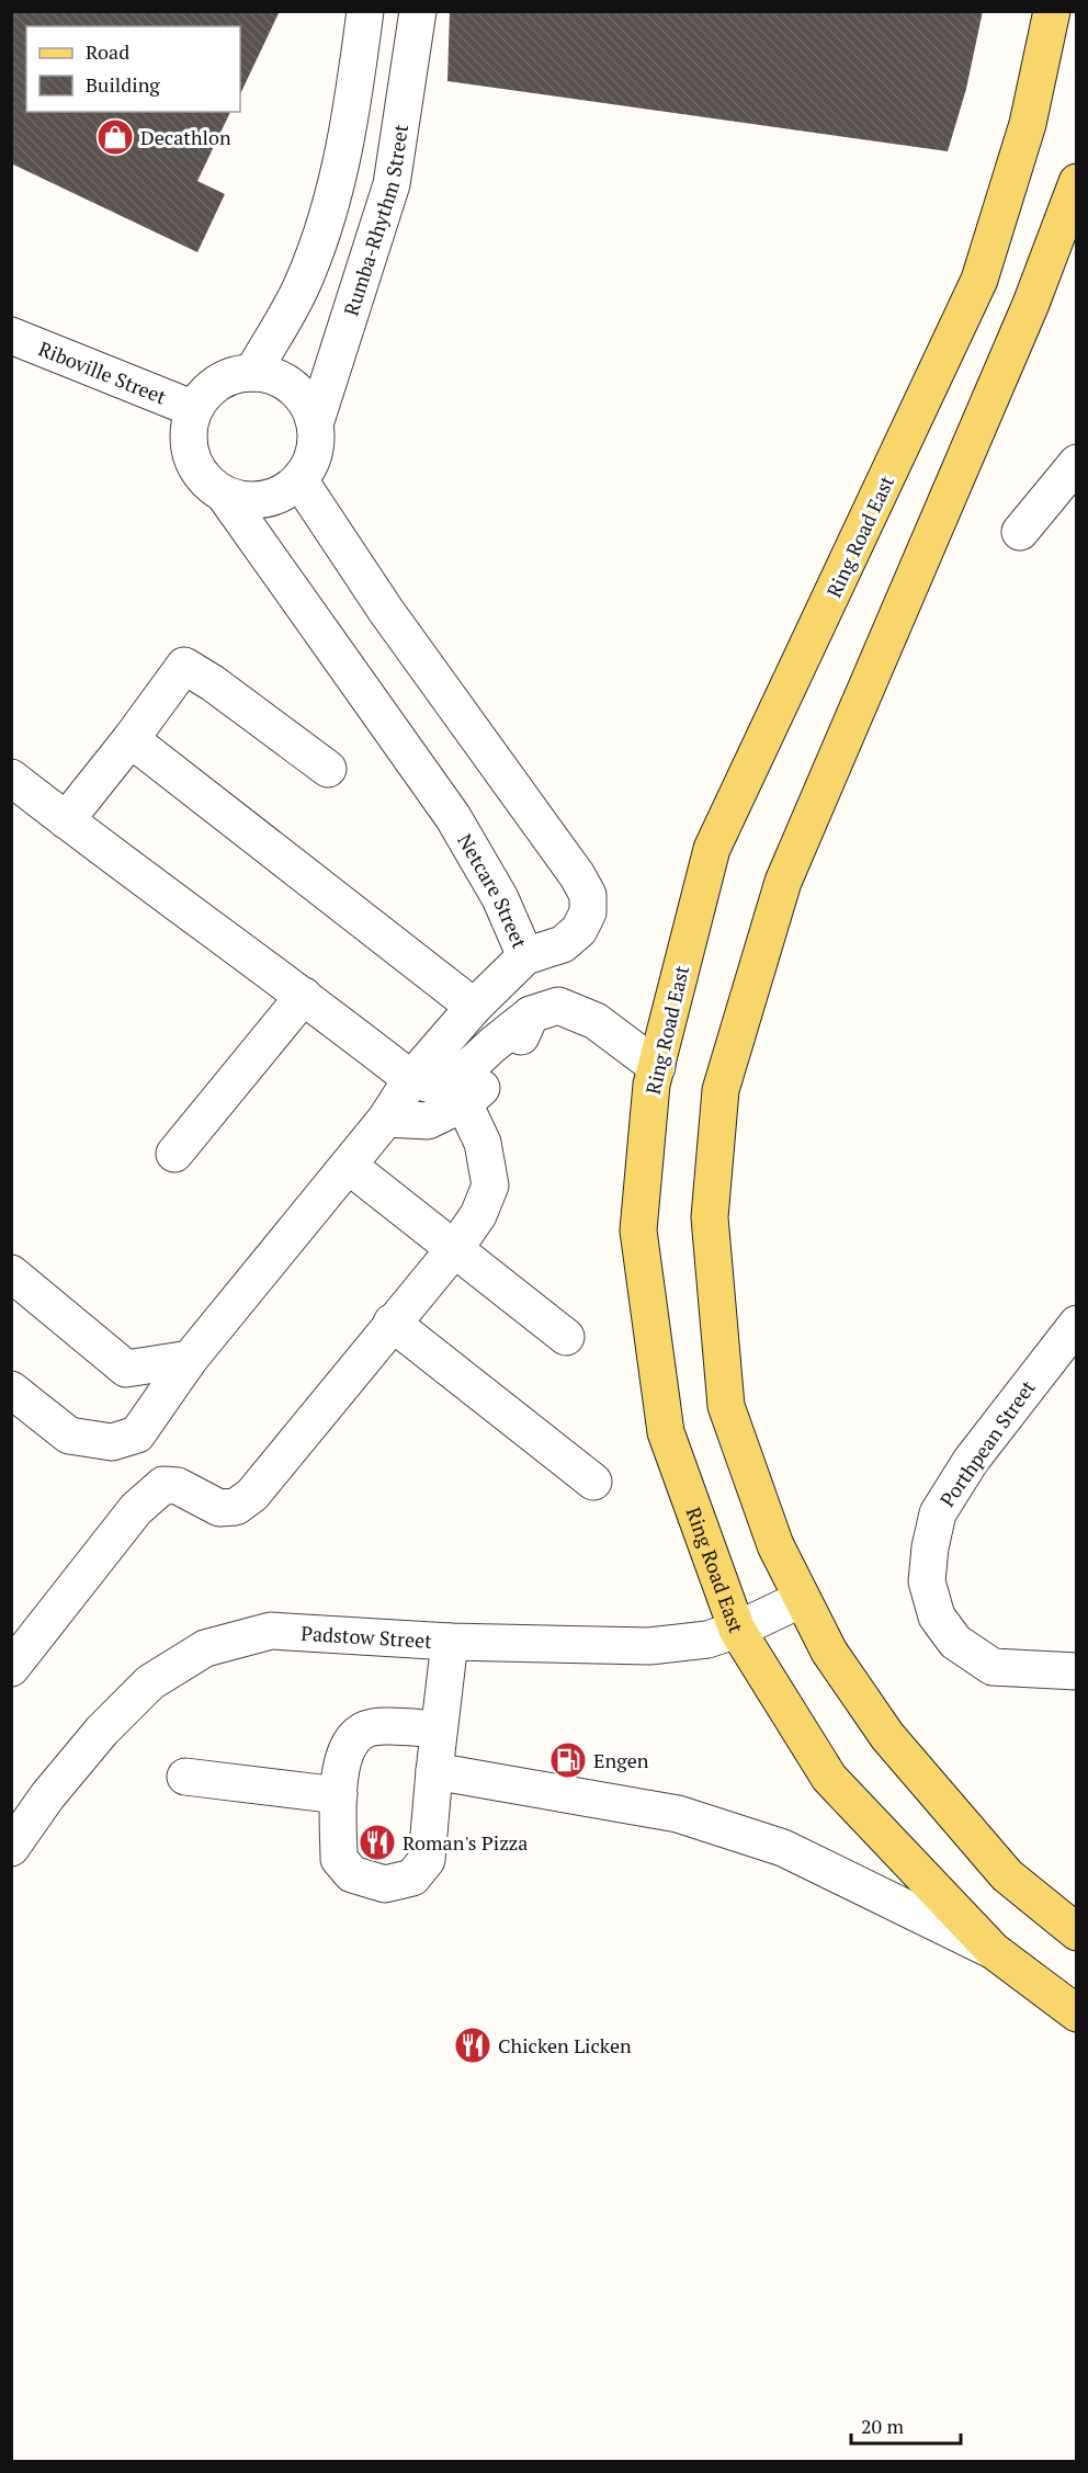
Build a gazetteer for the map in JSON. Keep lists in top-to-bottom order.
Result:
{
  "streets": {
    "main road": ["Ring Road East"],
    "street": [
      "Rumba-Rhythm Street",
      "Riboville Street",
      "Netcare Street",
      "Porthpean Street",
      "Padstow Street"
    ]
  },
  "crossings": [
    ["Rumba-Rhythm Street", "Riboville Street"],
    ["Rumba-Rhythm Street", "Netcare Street"],
    ["Riboville Street", "Netcare Street"],
    ["Ring Road East", "Padstow Street"]
  ],
  "places": {
    "shop": ["Decathlon"],
    "fuel station": ["Engen"],
    "restaurant": ["Roman's Pizza", "Chicken Licken"]
  },
  "legend": ["Road", "Building"],
  "scale_bar": "20 m"
}
